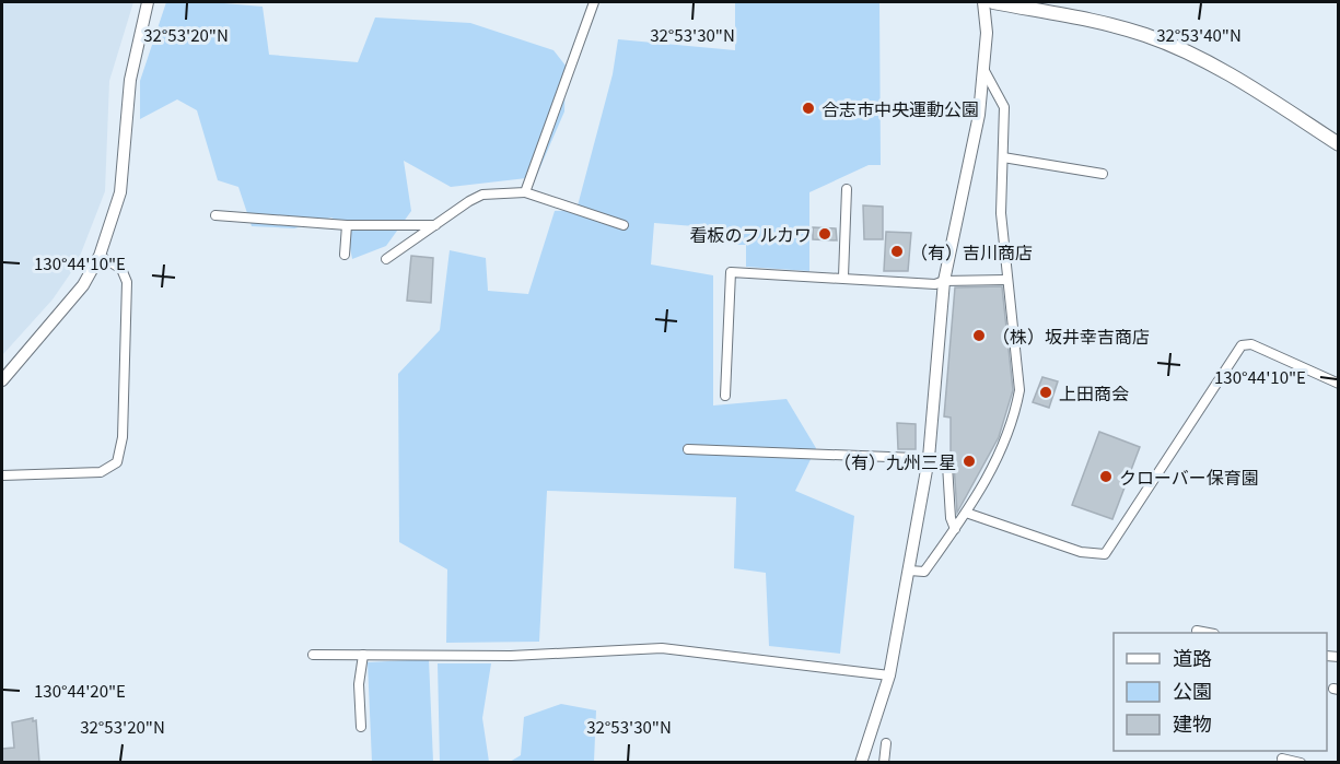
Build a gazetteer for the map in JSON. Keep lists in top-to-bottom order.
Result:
{
  "places": [
    "合志市中央運動公園",
    "看板のフルカワ",
    "（有）吉川商店",
    "（株）坂井幸吉商店",
    "上田商会",
    "（有）九州三星",
    "クローバー保育園"
  ],
  "legend": ["道路", "公園", "建物"],
  "coordinates": [
    "32°53'20\"N",
    "32°53'30\"N",
    "32°53'40\"N",
    "130°44'10\"E",
    "130°44'20\"E"
  ]
}
